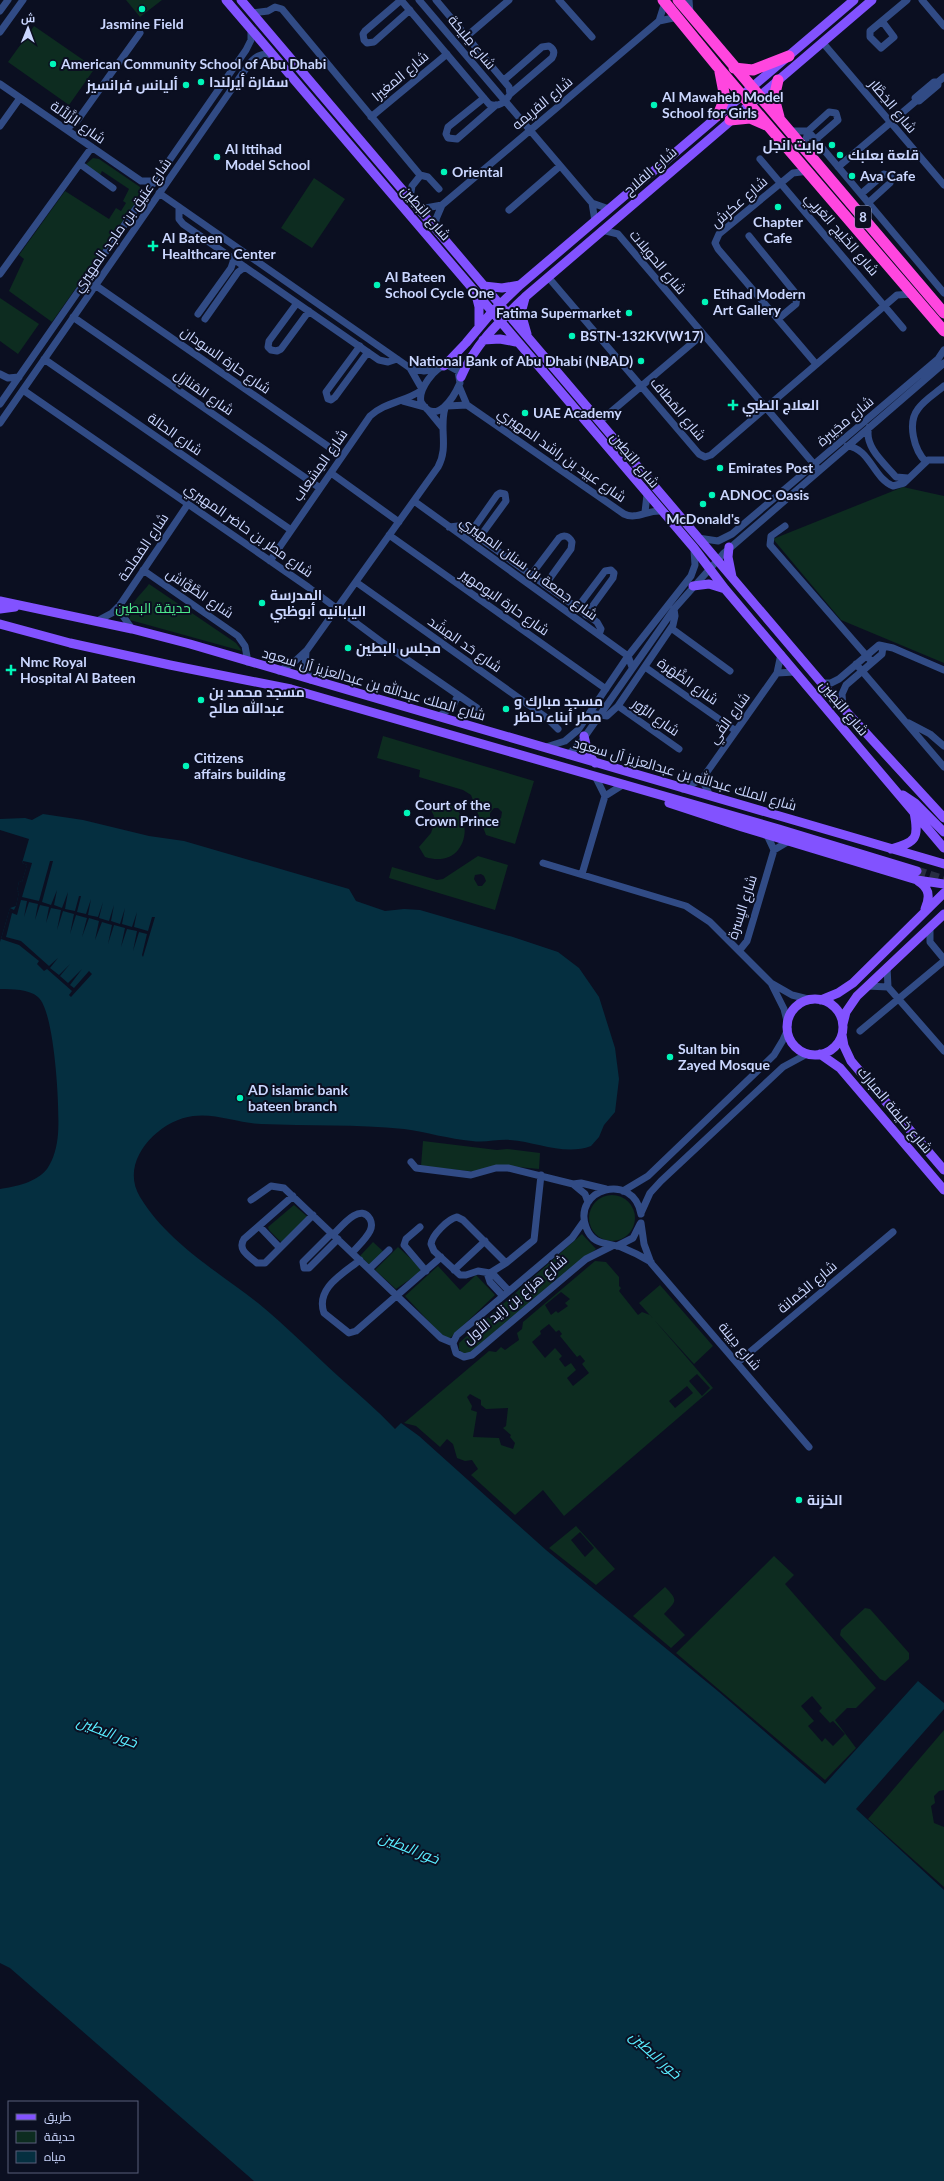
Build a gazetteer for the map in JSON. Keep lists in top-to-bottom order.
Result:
{
  "streets": {
    "highway": ["8", "شارع الخَلِيج العَربِي"],
    "main road": [
      "شارع الفلاح",
      "شارع البَطِين",
      "شارع الملك عبدالله بن عبدالعزيز آل سعود",
      "شارع خليفة المبارك"
    ],
    "street": [
      "شارع مِليكة",
      "شارع المغيرا",
      "شارع القريمه",
      "شارع الخِطَّار",
      "شارع الزَّلاَّلة",
      "شارع عكرش",
      "شارع عتيق بن ماجد المهيري",
      "شارع الحويلات",
      "شارع حارة السودان",
      "شارع المَنازِل",
      "شارع المَطاف",
      "شارع مجَيبرة",
      "شارع الحالة",
      "شارع عبيد بن راشد المهيري",
      "شارع المِشعاب",
      "شارع مطر بن حاضر المهيري",
      "شارع المَملَحة",
      "شارع جمعة بن سنان المهيري",
      "شارع الطَّوَّاش",
      "شارع حارة البومهير",
      "شارع حَد المِشَد",
      "شارع الظَّهَرة",
      "شارع الزُّور",
      "شارع الفَي",
      "شارع اليِسرة",
      "شارع الجُمانة",
      "شارع هزاع بن زايد الأول",
      "شارع دِيينة"
    ]
  },
  "crossings": [
    ["شارع مِليكة", "شارع المغيرا"],
    ["شارع مِليكة", "شارع القريمه"],
    ["شارع الخِطَّار", "شارع الفلاح"],
    ["شارع الفلاح", "شارع البَطِين"],
    ["شارع الفلاح", "شارع الخَلِيج العَربِي"],
    ["شارع الفلاح", "شارع الحويلات"],
    ["شارع الفلاح", "شارع المَطاف"],
    ["شارع عكرش", "شارع الخَلِيج العَربِي"],
    ["شارع عكرش", "شارع المَطاف"],
    ["شارع البَطِين", "شارع عتيق بن ماجد المهيري"],
    ["شارع البَطِين", "شارع مجَيبرة"],
    ["شارع البَطِين", "شارع عبيد بن راشد المهيري"],
    ["شارع البَطِين", "شارع الفَي"],
    ["شارع عتيق بن ماجد المهيري", "شارع حارة السودان"],
    ["شارع عتيق بن ماجد المهيري", "شارع المَنازِل"],
    ["شارع عتيق بن ماجد المهيري", "شارع الحالة"],
    ["شارع عتيق بن ماجد المهيري", "شارع مطر بن حاضر المهيري"],
    ["شارع الخَلِيج العَربِي", "شارع المَطاف"],
    ["شارع الحويلات", "شارع المَطاف"],
    ["شارع الحويلات", "شارع مجَيبرة"],
    ["شارع حارة السودان", "شارع المِشعاب"],
    ["شارع المَنازِل", "شارع المِشعاب"],
    ["شارع الحالة", "شارع المِشعاب"],
    ["شارع المِشعاب", "شارع مطر بن حاضر المهيري"],
    ["شارع مطر بن حاضر المهيري", "شارع المَملَحة"],
    ["شارع المَملَحة", "شارع الطَّوَّاش"],
    ["شارع المَملَحة", "شارع الملك عبدالله بن عبدالعزيز آل سعود"],
    ["شارع الطَّوَّاش", "شارع الملك عبدالله بن عبدالعزيز آل سعود"],
    ["شارع الظَّهَرة", "شارع الفَي"],
    ["شارع الملك عبدالله بن عبدالعزيز آل سعود", "شارع الفَي"],
    ["شارع اليِسرة", "شارع خليفة المبارك"],
    ["شارع الجُمانة", "شارع دِيينة"],
    ["شارع هزاع بن زايد الأول", "شارع دِيينة"]
  ],
  "water": ["خور البطين"],
  "parks": ["حديقة البطين"],
  "places": {
    "other": [
      "Jasmine Field",
      "American Community School of Abu Dhabi",
      "سفارة أيرلندا",
      "أليانس فرانسيز",
      "Al Mawaheb Model School for Girls",
      "وايت انجل",
      "قلعة بعلبك",
      "Al Ittihad Model School",
      "Oriental",
      "Ava Cafe",
      "Chapter Cafe",
      "Al Bateen School Cycle One",
      "Etihad Modern Art Gallery",
      "Fatima Supermarket",
      "BSTN-132KV(W17)",
      "National Bank of Abu Dhabi (NBAD)",
      "UAE Academy",
      "Emirates Post",
      "ADNOC Oasis",
      "McDonald's",
      "المدرسة اليابانيه أبوظبي",
      "مجلس البطين",
      "مسجد محمد بن عبدالله صالح",
      "مسجد مبارك و مطر أبناء حاظر",
      "Citizens affairs building",
      "Court of the Crown Prince",
      "Sultan bin Zayed Mosque",
      "AD islamic bank bateen branch",
      "الخزنة"
    ],
    "health": ["Al Bateen Healthcare Center", "العلاج الطبي", "Nmc Royal Hospital Al Bateen"]
  },
  "legend": ["طريق", "حديقة", "مياه"],
  "north": "top"
}
